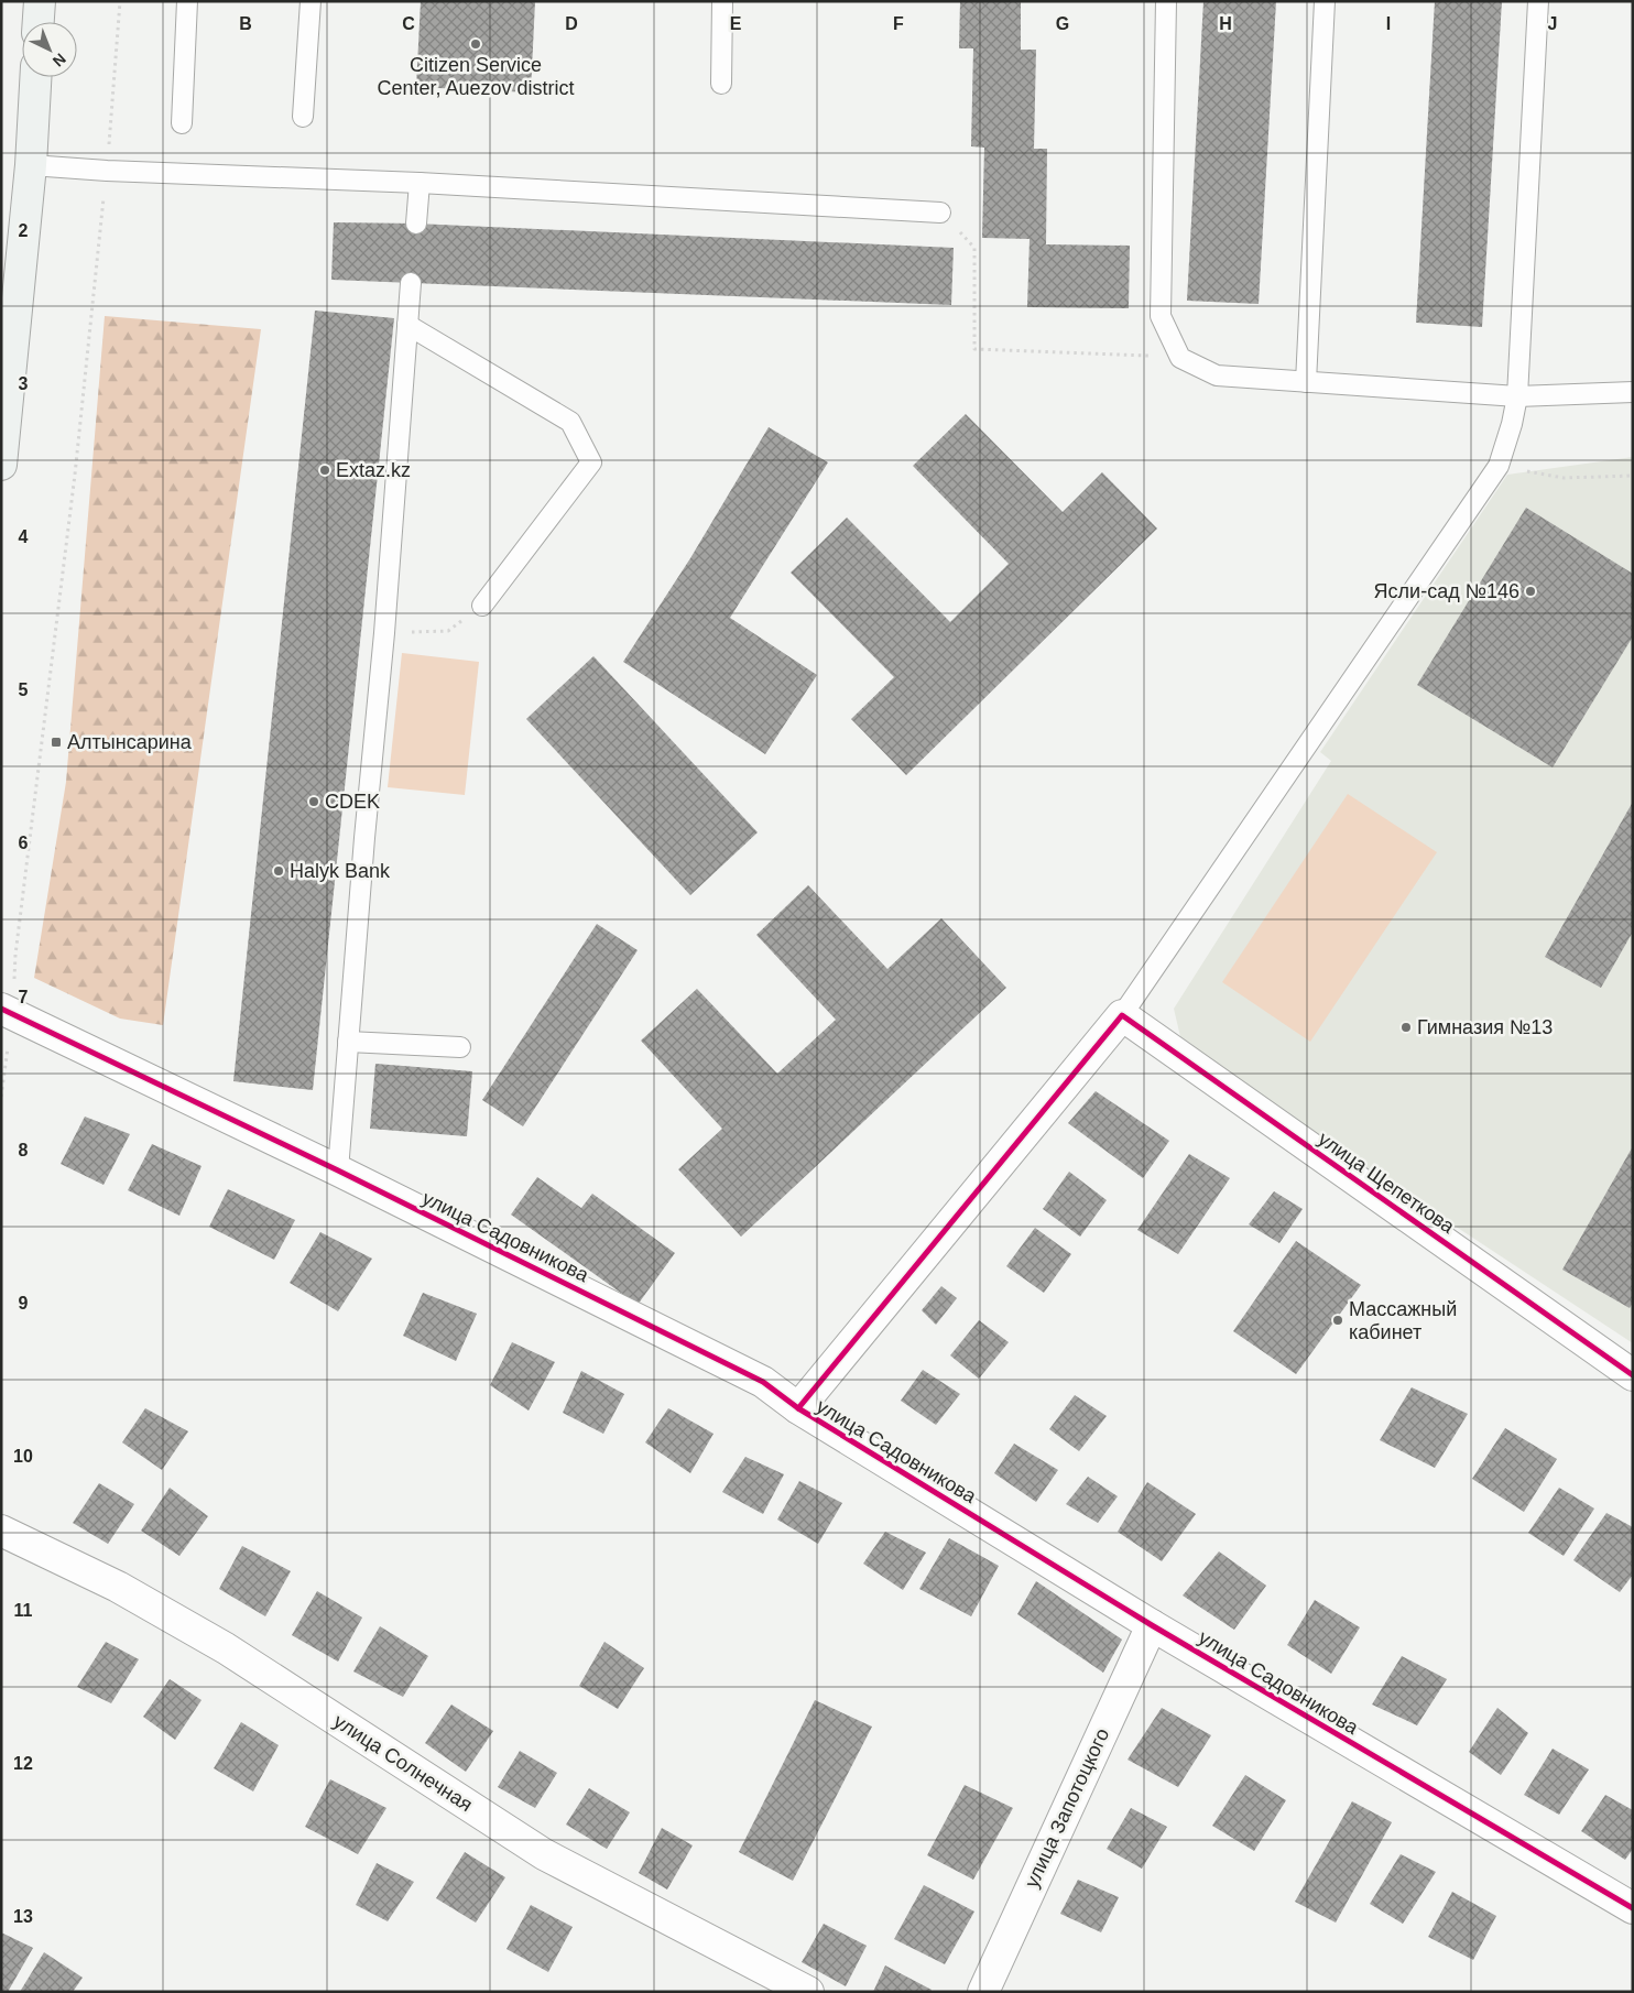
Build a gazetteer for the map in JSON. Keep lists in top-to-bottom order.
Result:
{
  "streets": {
    "street": [
      "улица Щепеткова",
      "улица Садовникова",
      "улица Солнечная",
      "улица Запотоцкого"
    ]
  },
  "crossings": [
    ["улица Садовникова", "улица Запотоцкого"]
  ],
  "places": {
    "other": [
      "Citizen Service Center, Auezov district",
      "Extaz.kz",
      "Ясли-сад №146",
      "CDEK",
      "Halyk Bank",
      "Гимназия №13",
      "Массажный кабинет"
    ],
    "transit": ["Алтынсарина"]
  },
  "north": "bottom right",
  "grid": {
    "columns": [
      "B",
      "C",
      "D",
      "E",
      "F",
      "G",
      "H",
      "I",
      "J"
    ],
    "rows": [
      "2",
      "3",
      "4",
      "5",
      "6",
      "7",
      "8",
      "9",
      "10",
      "11",
      "12",
      "13"
    ]
  }
}
